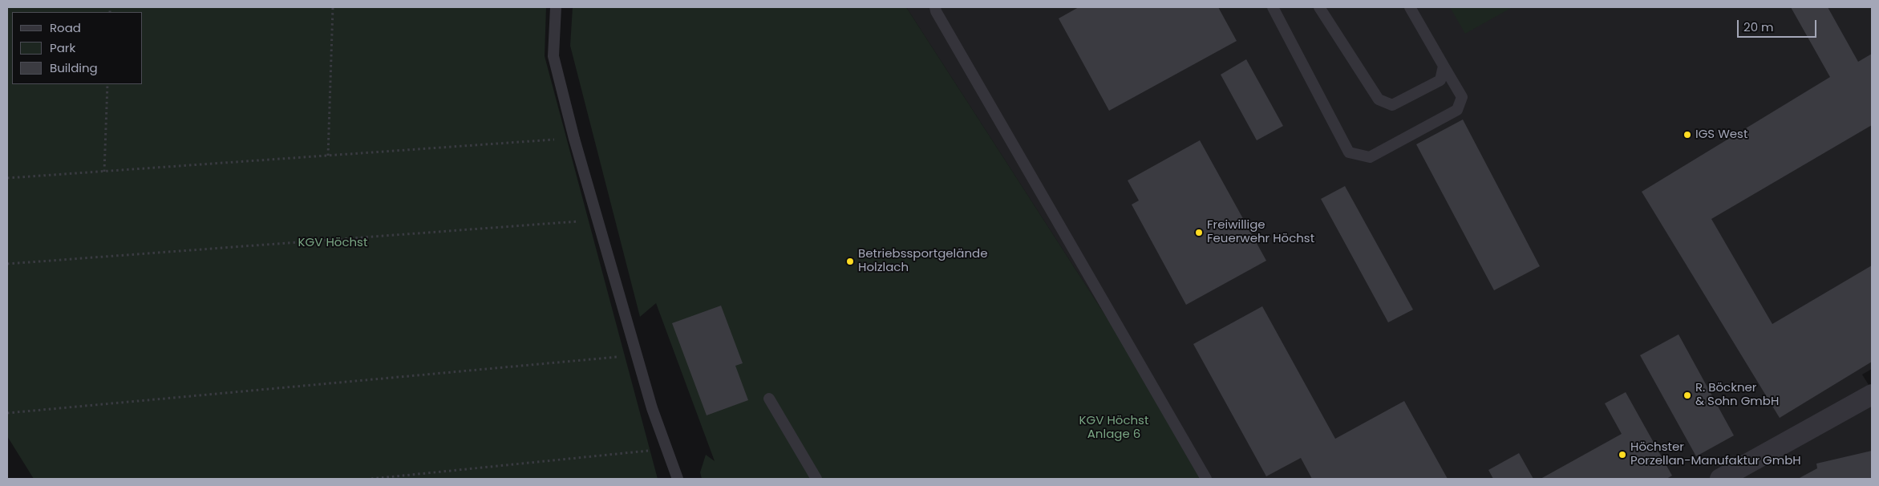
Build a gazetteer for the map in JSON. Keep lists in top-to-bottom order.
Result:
{
  "parks": ["KGV Höchst", "KGV Höchst Anlage 6"],
  "places": [
    "IGS West",
    "Freiwillige Feuerwehr Höchst",
    "Betriebssportgelände Holzlach",
    "R. Böckner & Sohn GmbH",
    "Höchster Porzellan-Manufaktur GmbH"
  ],
  "legend": ["Road", "Park", "Building"],
  "scale_bar": "20 m"
}
